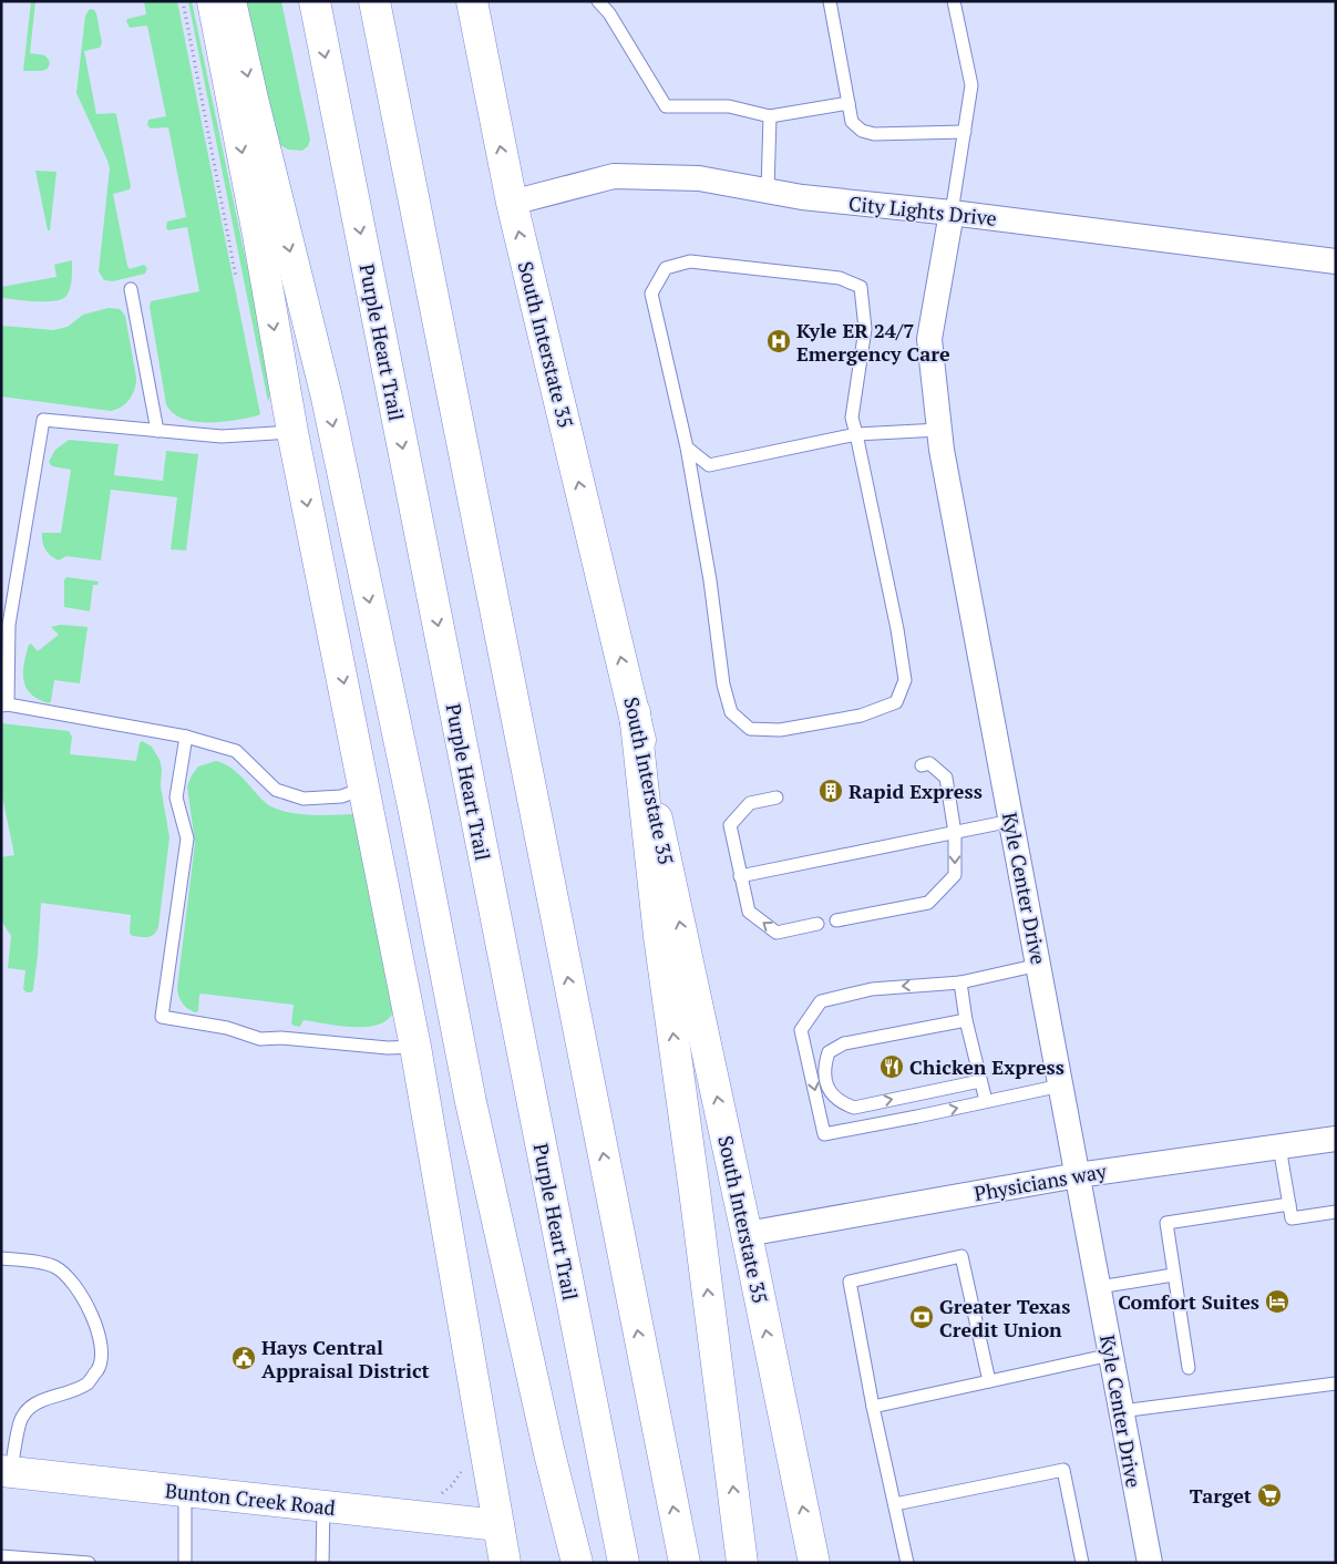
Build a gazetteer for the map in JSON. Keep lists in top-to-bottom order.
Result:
{
  "streets": {
    "main road": ["Purple Heart Trail", "South Interstate 35", "Bunton Creek Road"],
    "street": ["City Lights Drive", "Kyle Center Drive", "Physicians way"]
  },
  "crossings": [
    ["City Lights Drive", "South Interstate 35"],
    ["City Lights Drive", "Kyle Center Drive"],
    ["South Interstate 35", "Physicians way"],
    ["Kyle Center Drive", "Physicians way"]
  ],
  "places": {
    "hospital": ["Kyle ER 24/7 Emergency Care"],
    "building": ["Rapid Express"],
    "restaurant": ["Chicken Express"],
    "hotel": ["Comfort Suites"],
    "bank": ["Greater Texas Credit Union"],
    "public building": ["Hays Central Appraisal District"],
    "supermarket": ["Target"]
  }
}
